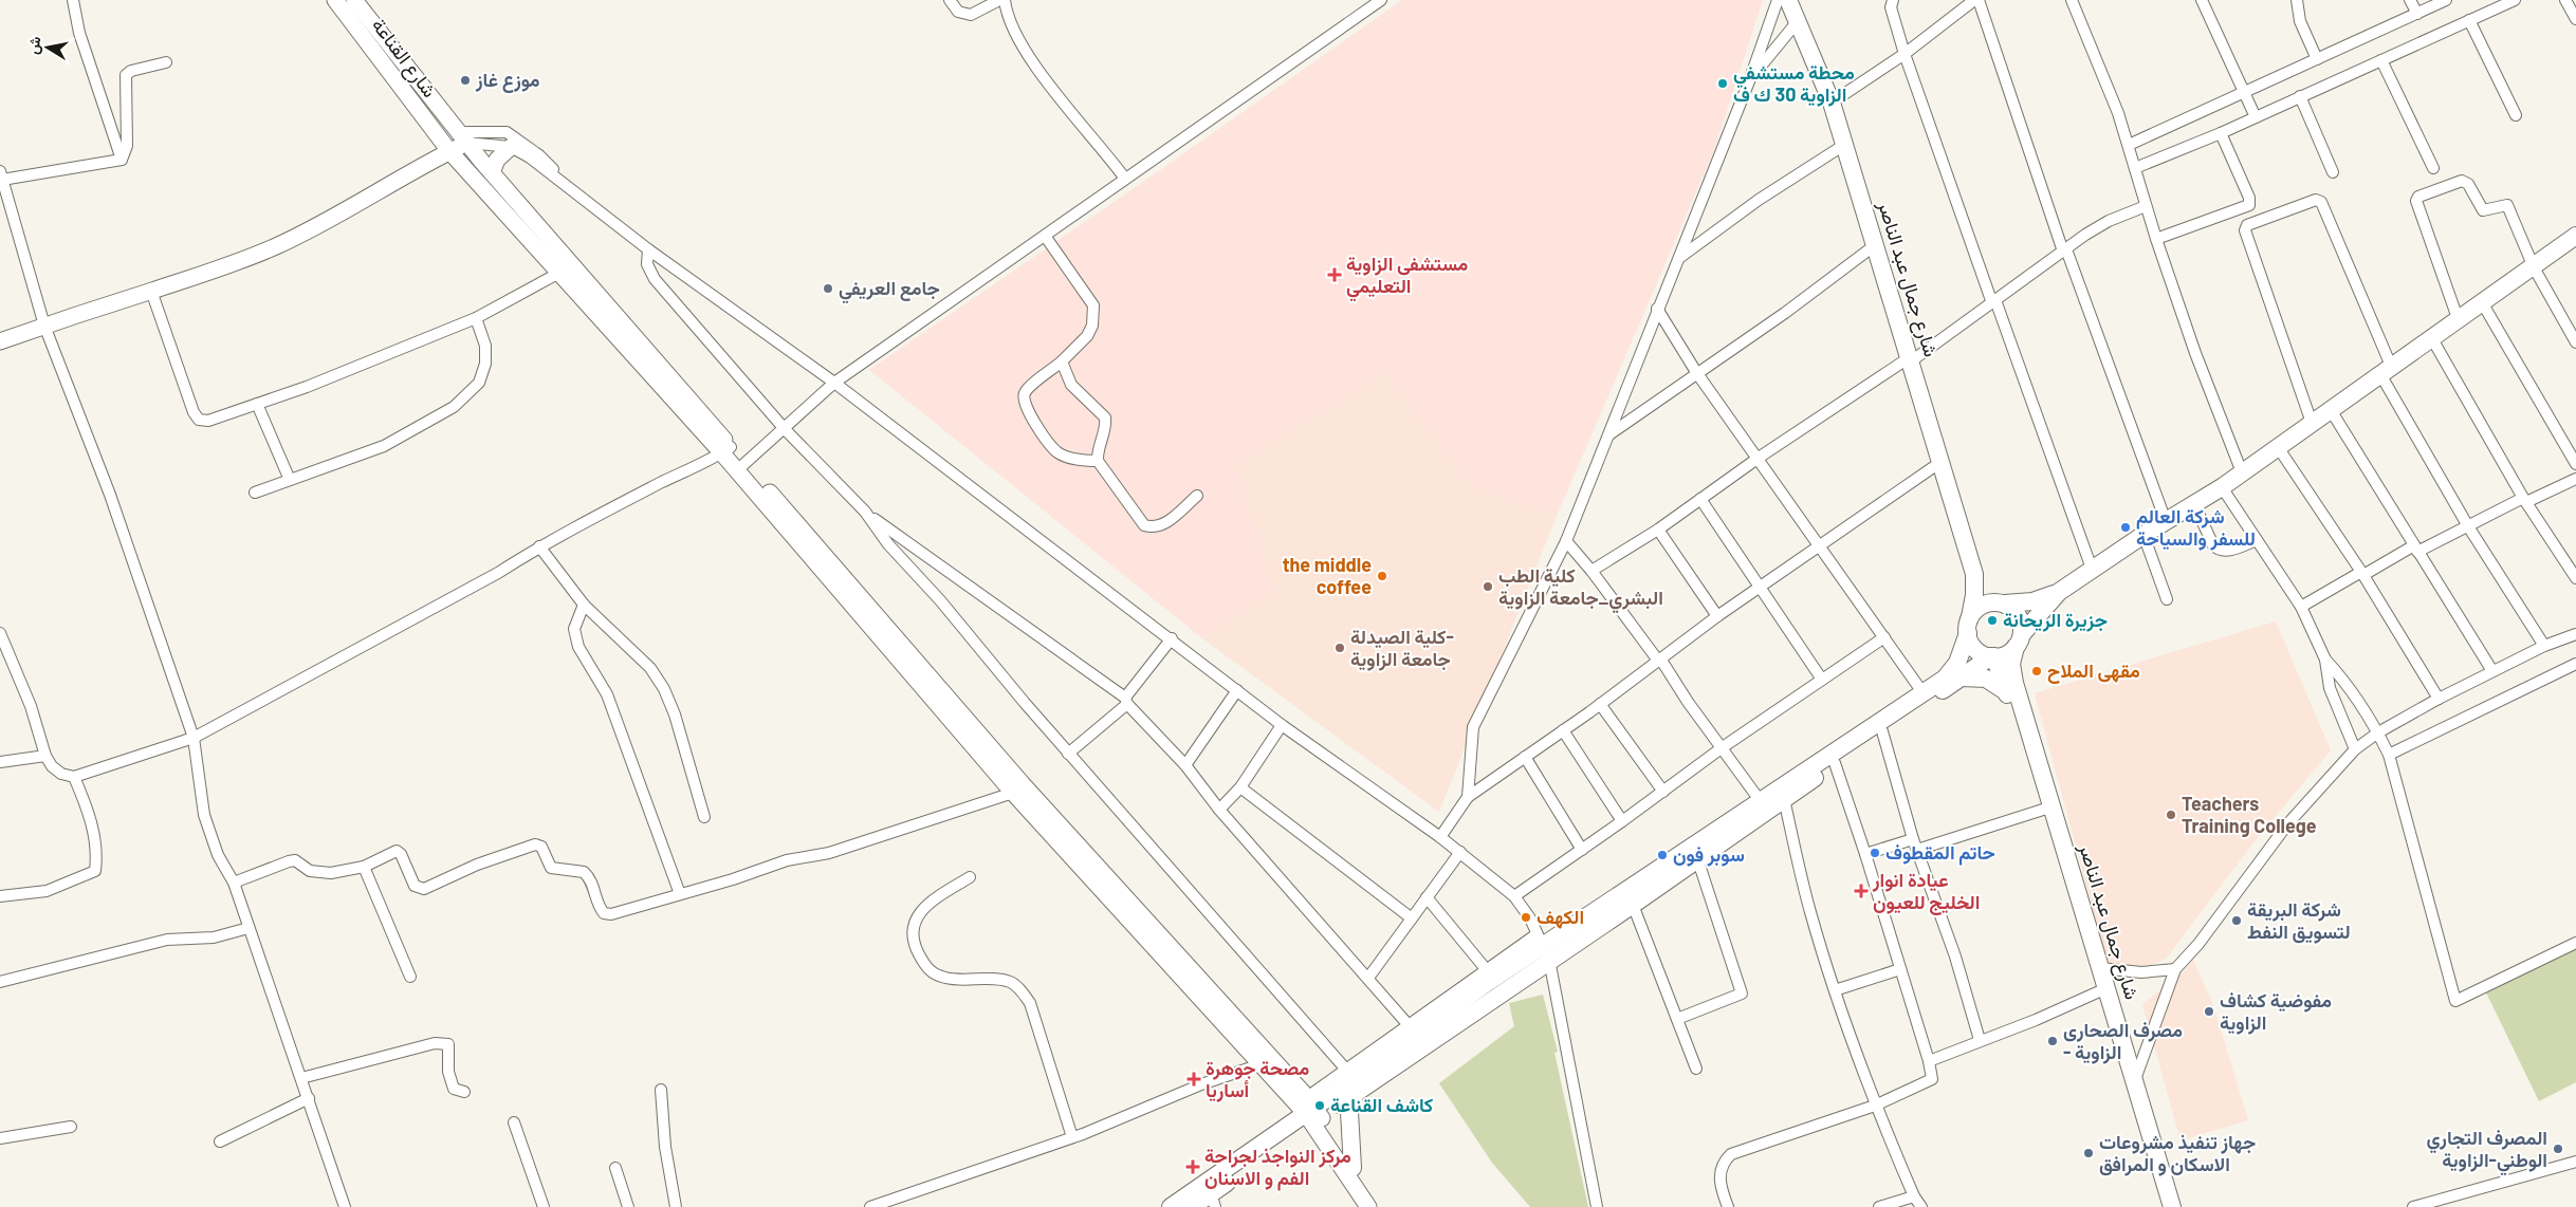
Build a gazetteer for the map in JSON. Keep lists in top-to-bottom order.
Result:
{
  "streets": {
    "main road": ["شارع القناعة", "شارع جمال عبد الناصر"]
  },
  "places": {
    "other": [
      "موزع غاز",
      "محطة مستشفي الزاوية 30 ك ف",
      "جامع العريفي",
      "شركة العالم للسفر والسياحة",
      "the middle coffee",
      "كلية الطب البشري_جامعة الزاوية",
      "جزيرة الريحانة",
      "كلية الصيدلة- جامعة الزاوية",
      "مقهى الملاح",
      "Teachers Training College",
      "حاتم المقطوف",
      "سوبر فون",
      "الكهف",
      "شركة البريقة لتسويق النفط",
      "مفوضية كشاف الزاوية",
      "مصرف الصحارى - الزاوية",
      "كاشف القناعة",
      "المصرف التجاري الوطني-الزاوية",
      "جهاز تنفيذ مشروعات الاسكان و المرافق"
    ],
    "health": [
      "مستشفى الزاوية التعليمي",
      "عيادة انوار الخليج للعيون",
      "مصحة جوهرة أساريا",
      "مركز النواجذ لجراحة الفم و الاسنان"
    ]
  },
  "north": "left"
}
